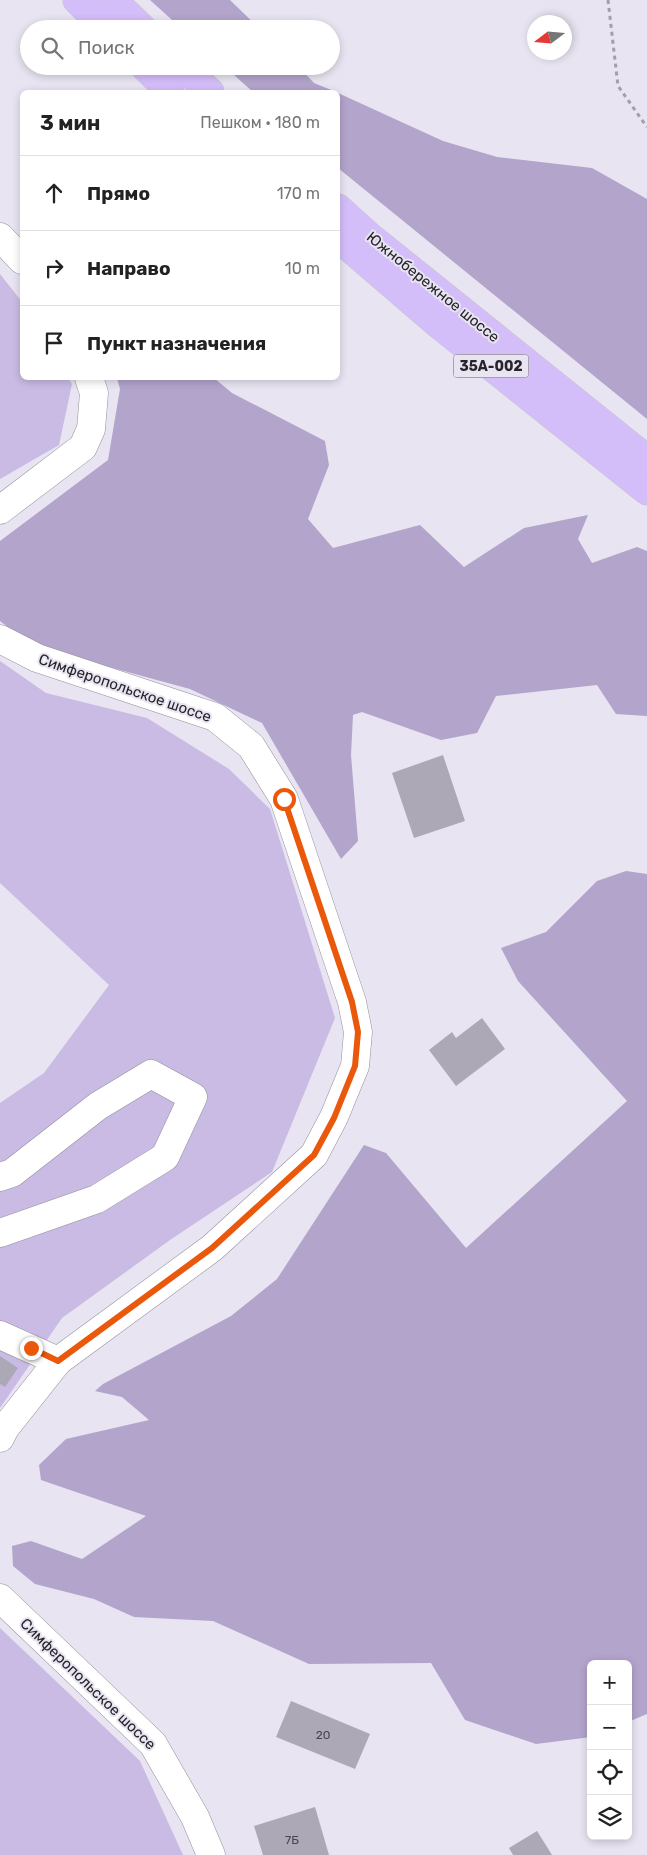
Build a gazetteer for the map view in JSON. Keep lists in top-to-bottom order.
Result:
{
  "streets": {
    "highway": ["Южнобережное шоссе", "35А-002"],
    "street": ["Симферопольское шоссе"]
  },
  "house_numbers": ["20", "7Б"],
  "north": "left",
  "page": {
    "search": "Поиск",
    "heading": ["3 мин", "Пешком · 180 m"],
    "list": [
      ["Прямо", "170 m"],
      ["Направо", "10 m"],
      "Пункт назначения"
    ],
    "map_buttons": ["+", "−"]
  }
}
